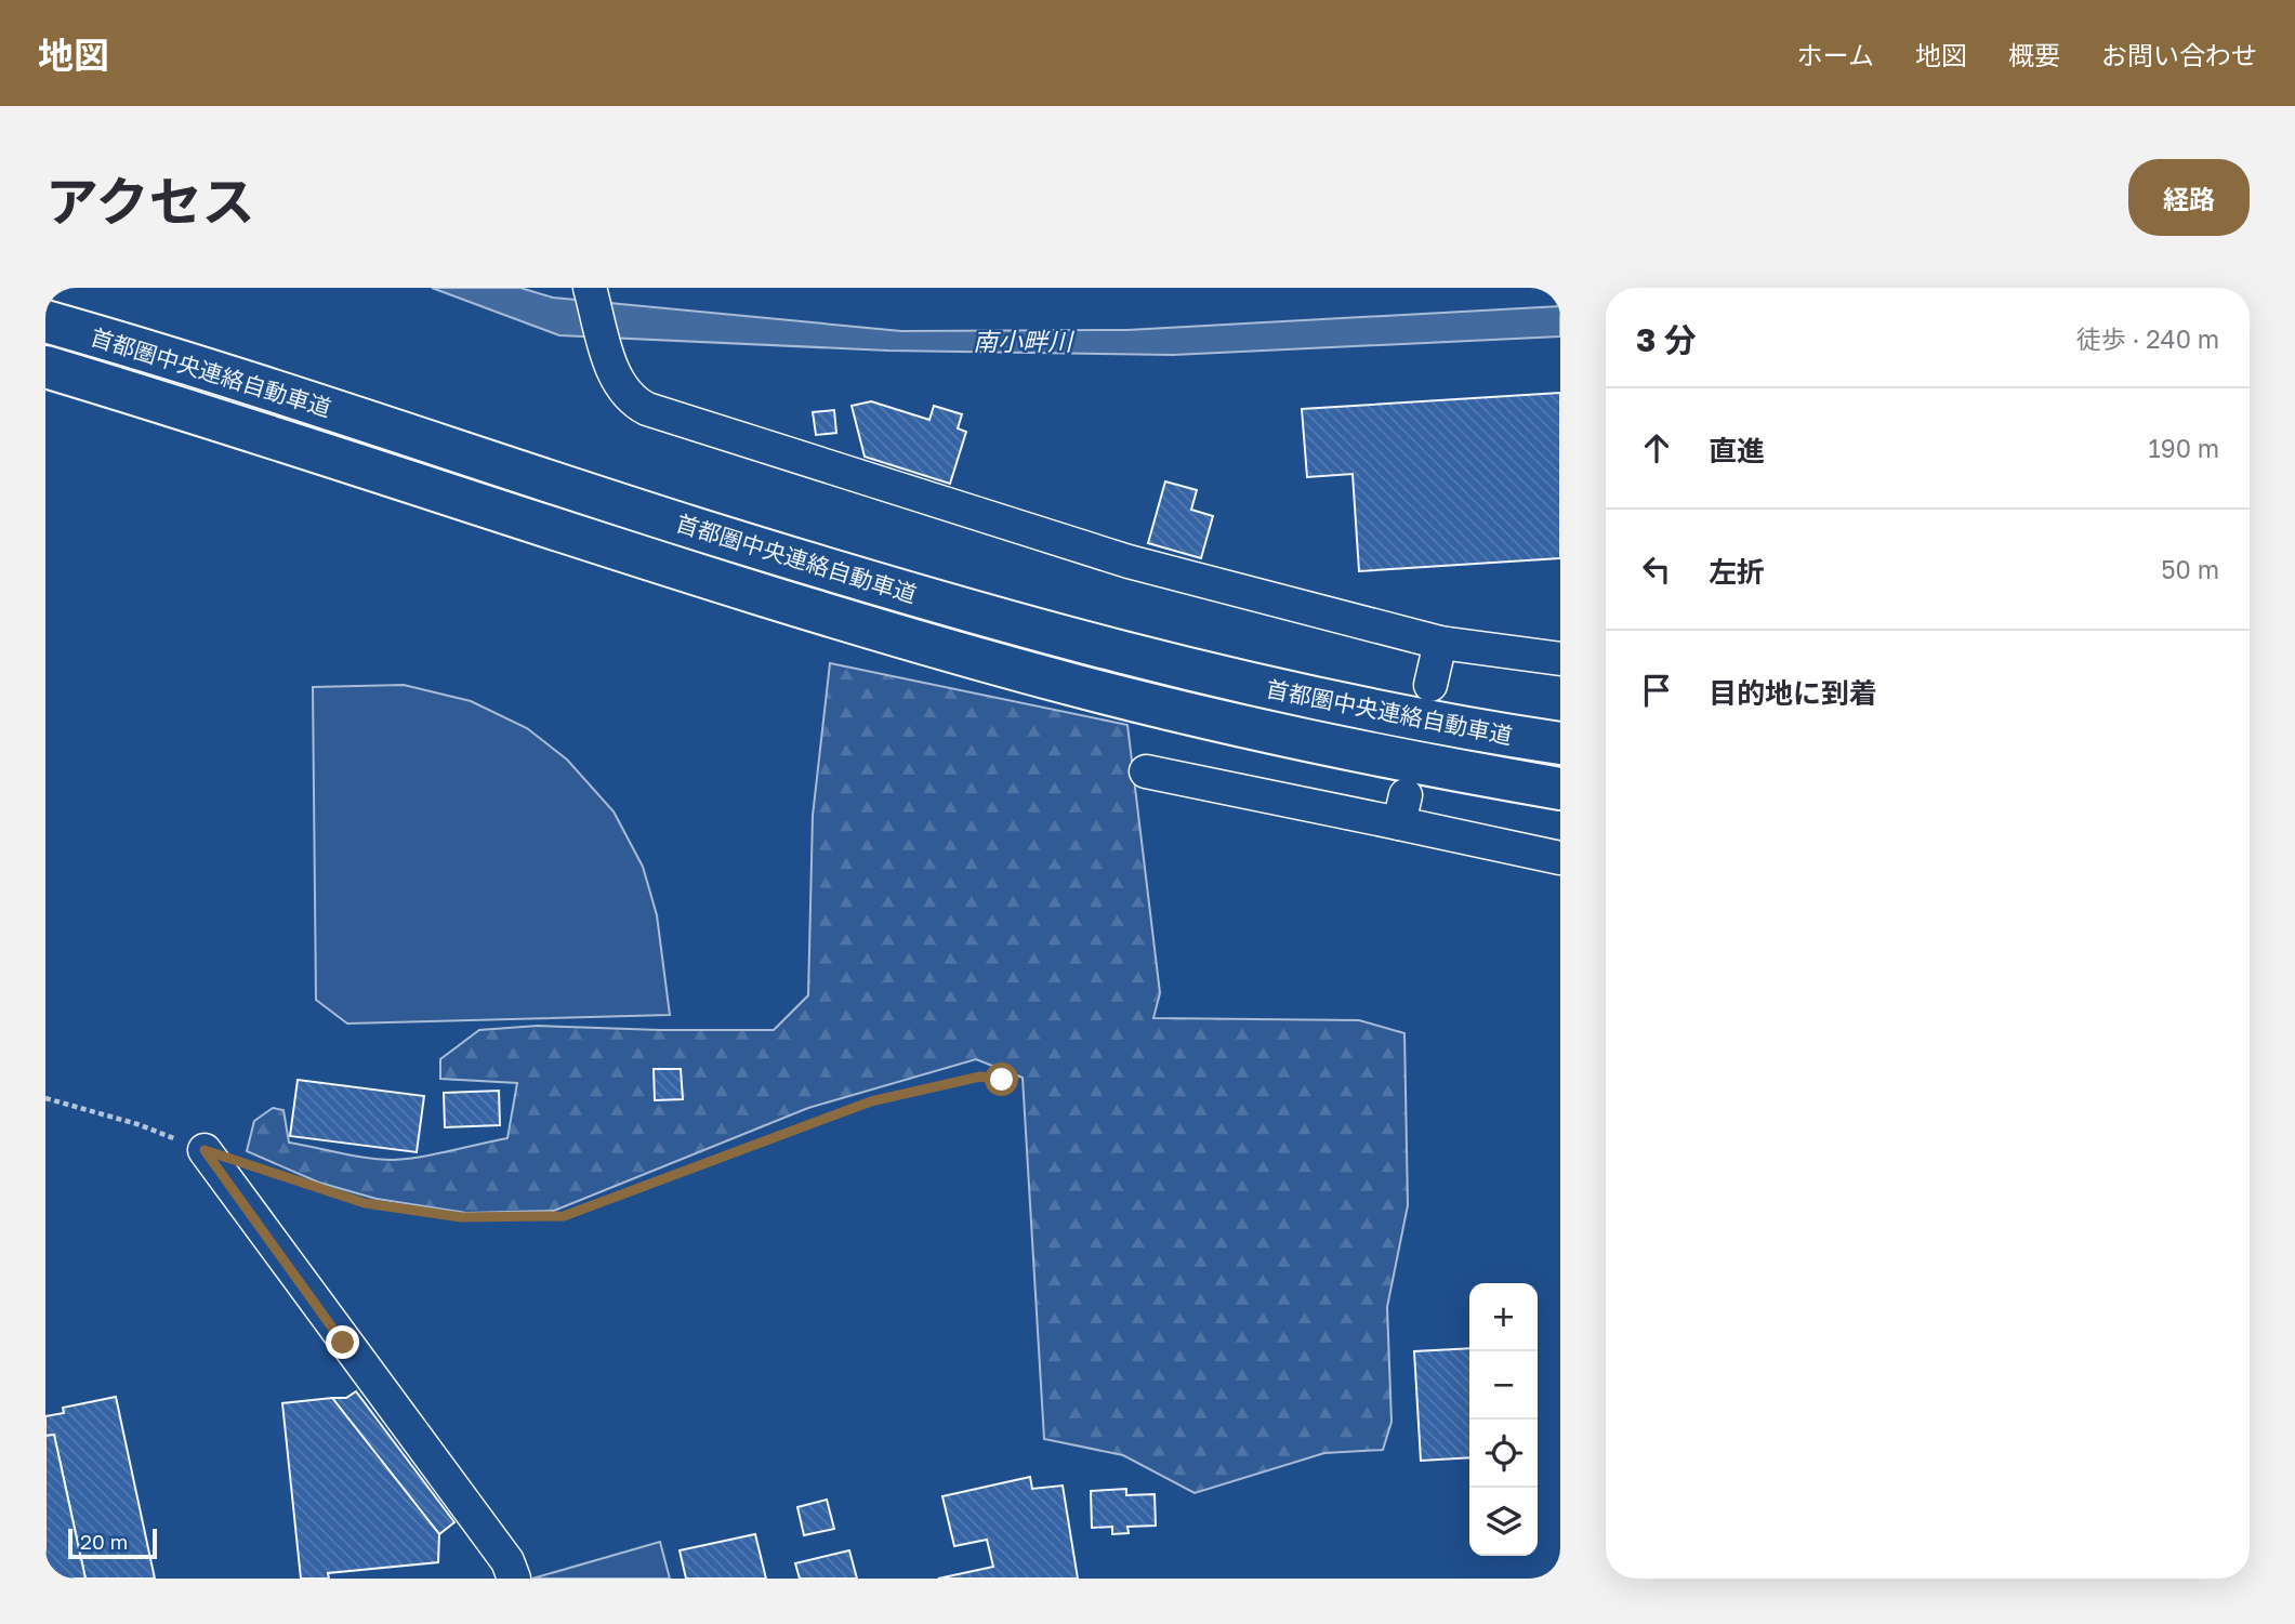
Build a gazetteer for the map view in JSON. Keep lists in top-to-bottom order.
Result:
{
  "streets": {
    "highway": ["首都圏中央連絡自動車道"]
  },
  "water": ["南小畔川"],
  "scale_bar": "20 m",
  "page": {
    "header": "地図",
    "nav": [
      "ホーム",
      "地図",
      "概要",
      "お問い合わせ"
    ],
    "title": "アクセス",
    "buttons": "経路",
    "heading": ["3 分", "徒歩 · 240 m"],
    "list": [
      ["直進", "190 m"],
      ["左折", "50 m"],
      "目的地に到着"
    ],
    "map_buttons": ["+", "−"],
    "scale": "20 m"
  }
}
